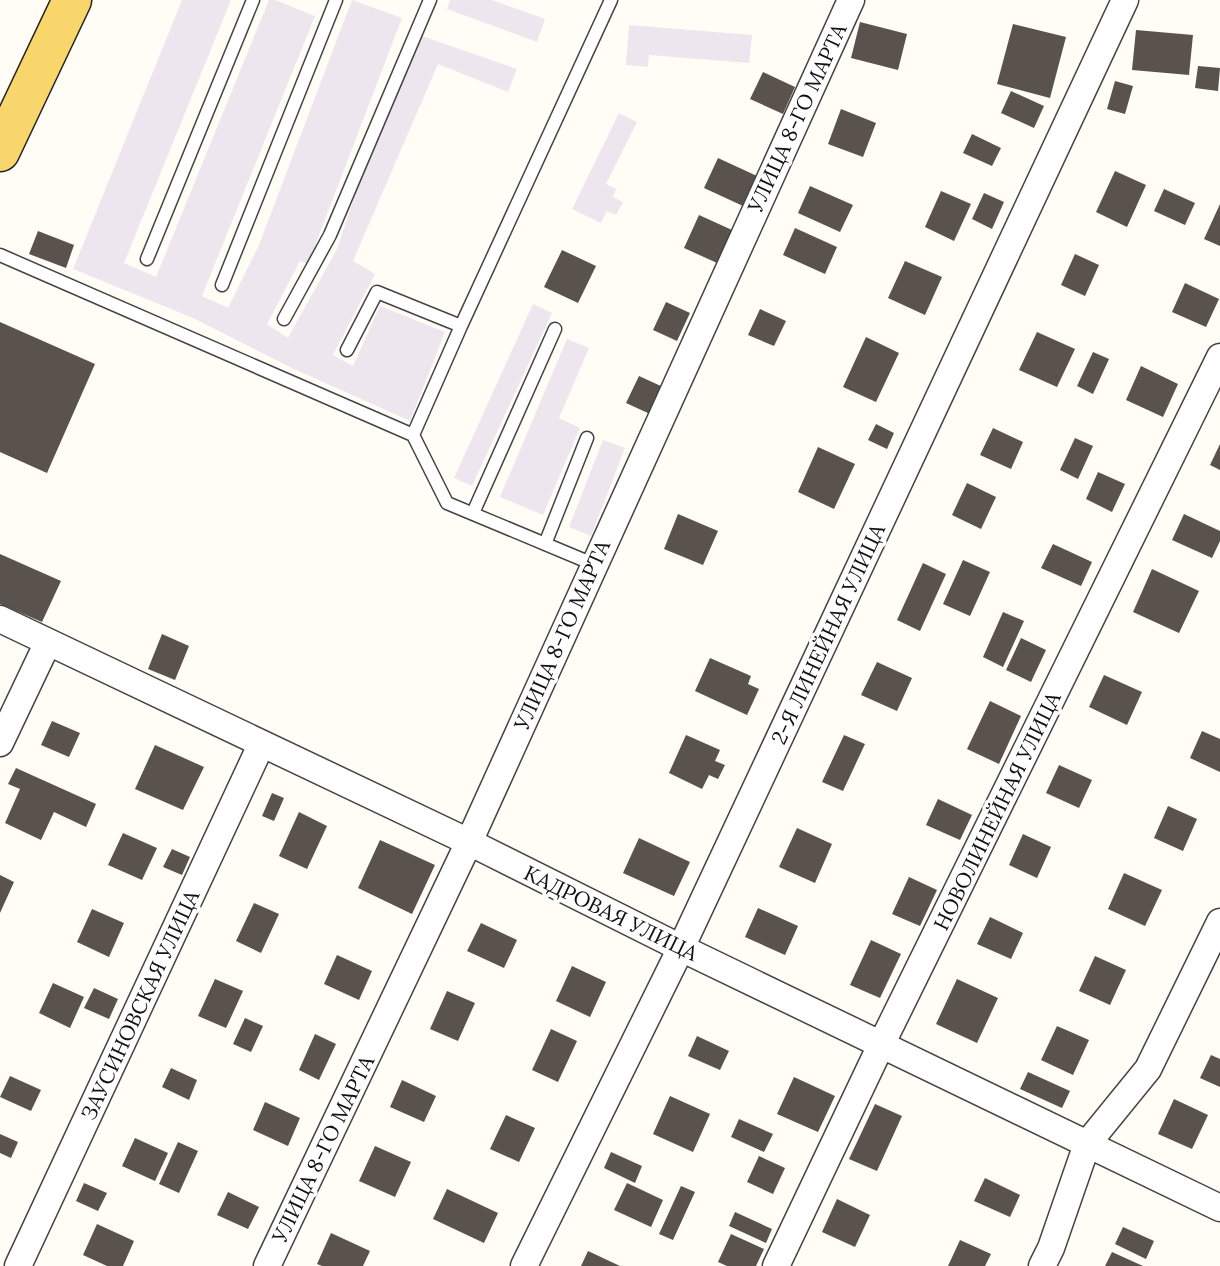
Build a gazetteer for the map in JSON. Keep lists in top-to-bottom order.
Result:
{
  "streets": {
    "street": [
      "УЛИЦА 8-ГО МАРТА",
      "2-Я ЛИНЕЙНАЯ УЛИЦА",
      "НОВОЛИНЕЙНАЯ УЛИЦА",
      "КАДРОВАЯ УЛИЦА",
      "ЗАУСИНОВСКАЯ УЛИЦА"
    ]
  },
  "crossings": [
    ["УЛИЦА 8-ГО МАРТА", "КАДРОВАЯ УЛИЦА"],
    ["2-Я ЛИНЕЙНАЯ УЛИЦА", "КАДРОВАЯ УЛИЦА"],
    ["НОВОЛИНЕЙНАЯ УЛИЦА", "КАДРОВАЯ УЛИЦА"],
    ["КАДРОВАЯ УЛИЦА", "ЗАУСИНОВСКАЯ УЛИЦА"]
  ]
}
